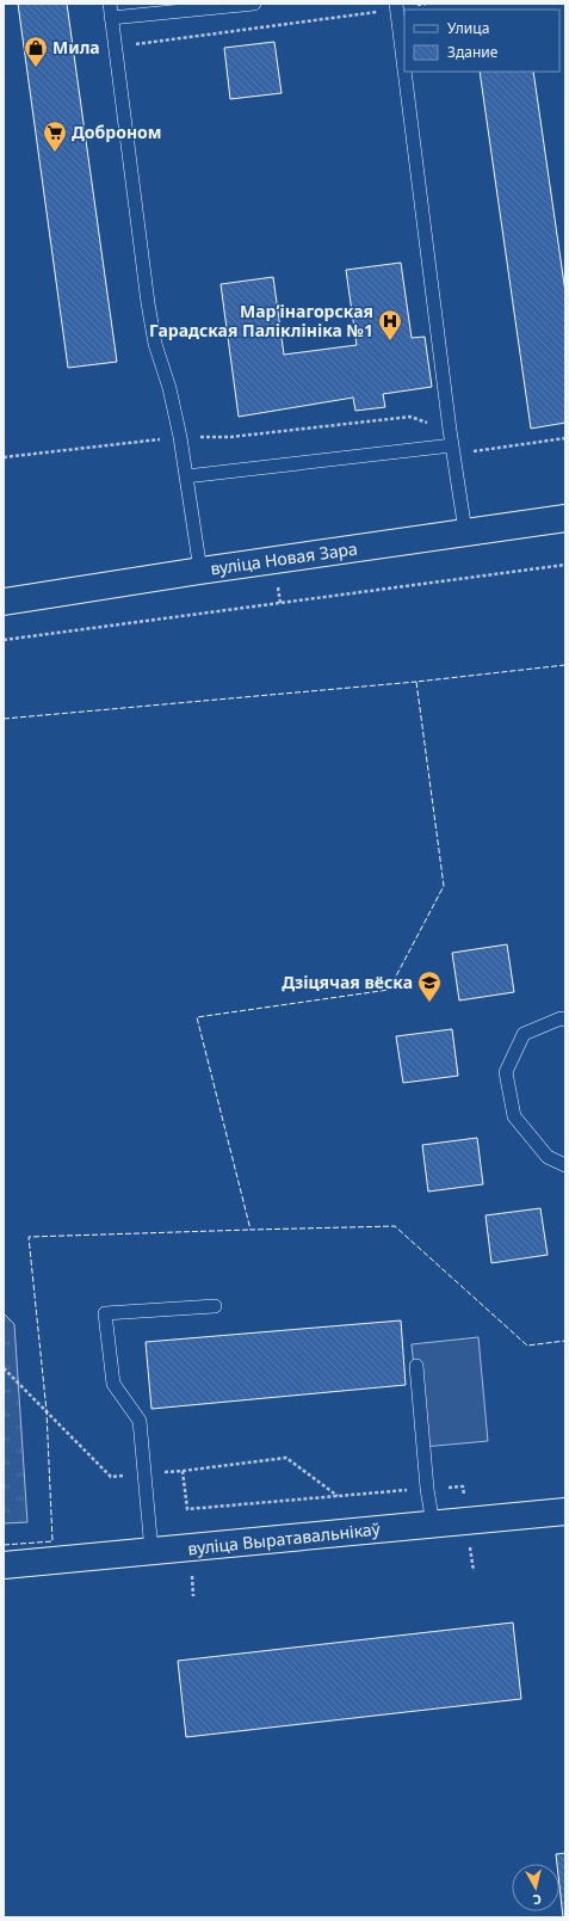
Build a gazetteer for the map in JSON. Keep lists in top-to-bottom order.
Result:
{
  "streets": {
    "street": ["вуліца Новая Зара", "вуліца Выратавальнікаў"]
  },
  "places": {
    "shop": ["Мила"],
    "supermarket": ["Доброном"],
    "hospital": ["Марʼінагорская Гарадская Паліклініка №1"],
    "school or university": ["Дзіцячая вёска"]
  },
  "legend": ["Улица", "Здание"],
  "north": "bottom"
}
